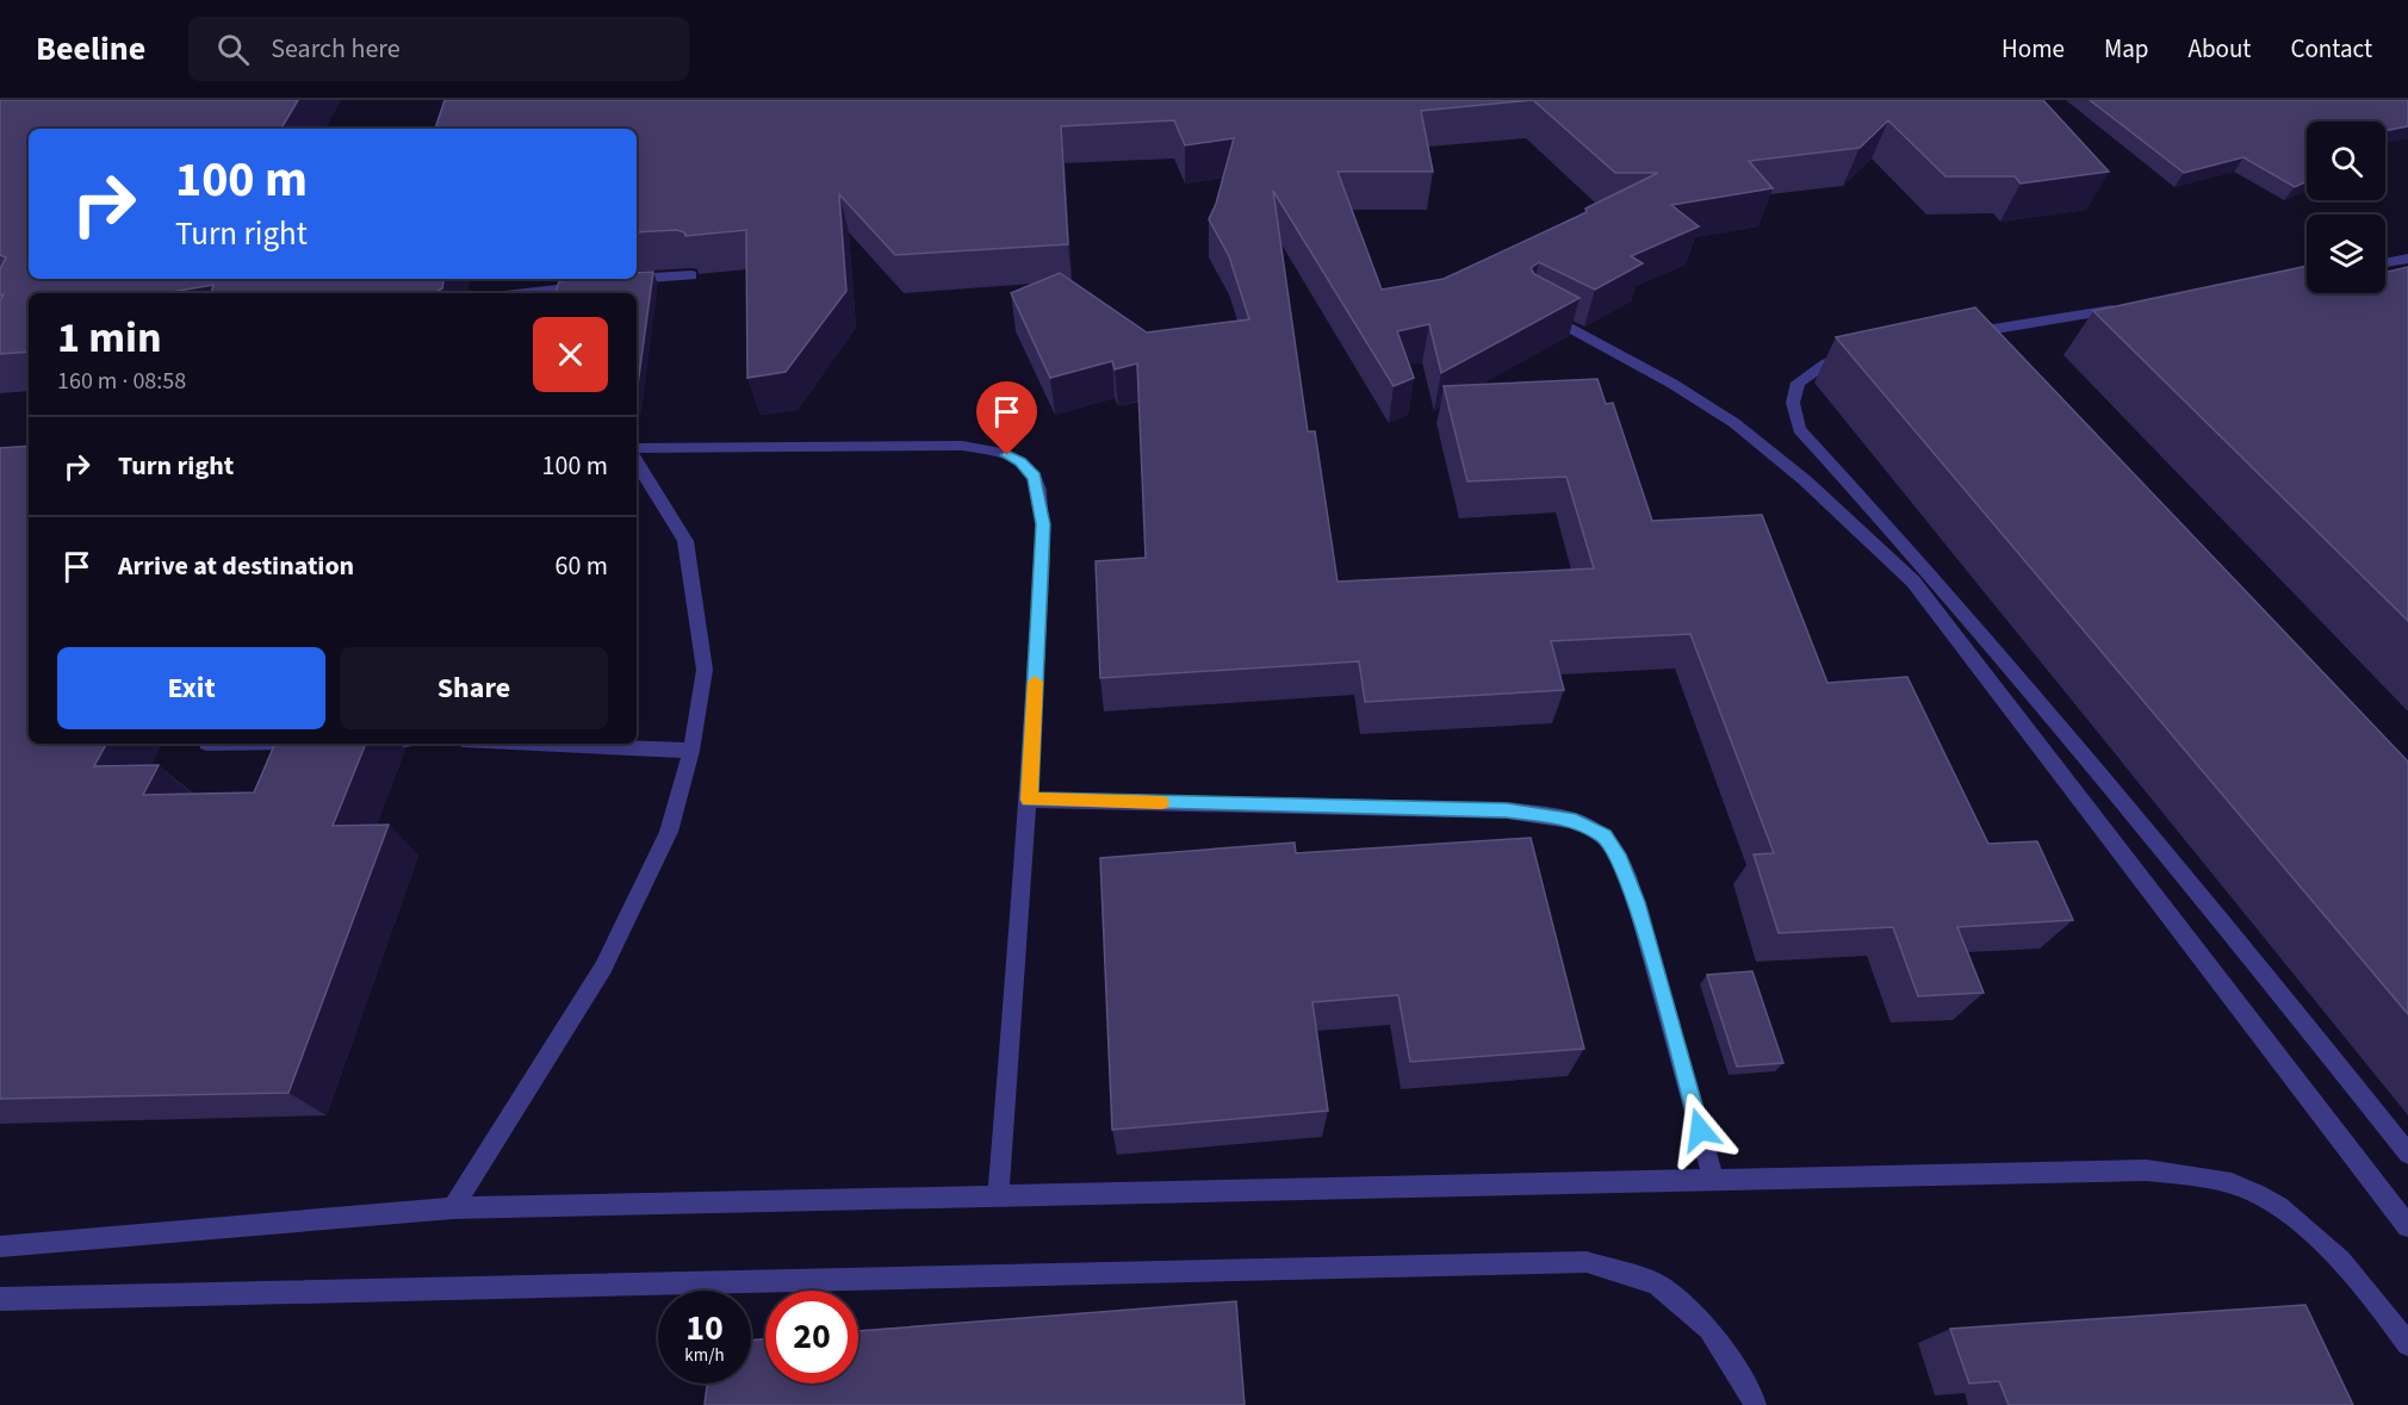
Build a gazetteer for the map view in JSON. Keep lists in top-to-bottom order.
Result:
{
  "page": {
    "header": "Beeline",
    "search": "Search here",
    "nav": [
      "Home",
      "Map",
      "About",
      "Contact"
    ],
    "turn": ["100 m", "Turn right"],
    "heading": ["1 min", "160 m · 08:58"],
    "list": [
      {
        "name": "Turn right",
        "value": "100 m"
      },
      {
        "name": "Arrive at destination",
        "value": "60 m"
      }
    ],
    "buttons": ["Exit", "Share"],
    "speed": "10 km/h",
    "limit": "20"
  }
}
